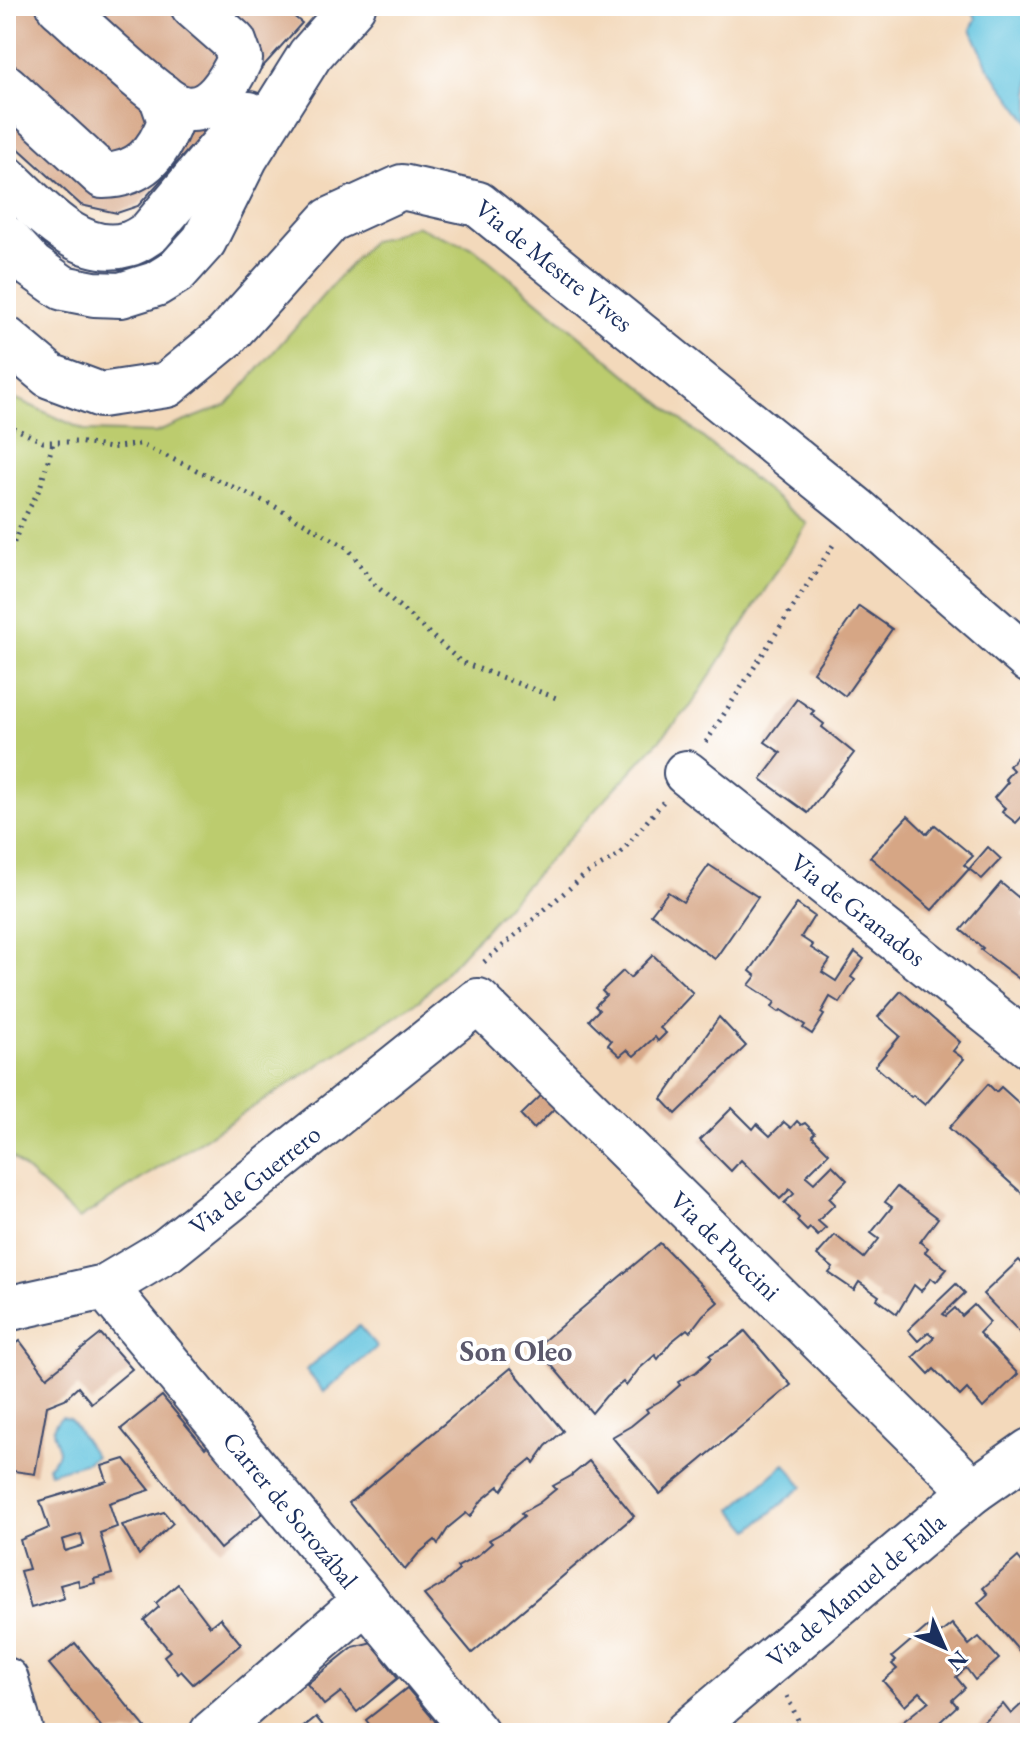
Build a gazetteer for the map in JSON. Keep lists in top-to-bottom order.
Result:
{
  "streets": {
    "street": [
      "Via de Mestre Vives",
      "Via de Granados",
      "Via de Guerrero",
      "Via de Puccini",
      "Carrer de Sorozábal",
      "Via de Manuel de Falla"
    ]
  },
  "crossings": [
    ["Via de Guerrero", "Via de Puccini"],
    ["Via de Guerrero", "Carrer de Sorozábal"],
    ["Via de Puccini", "Via de Manuel de Falla"]
  ],
  "districts": ["Son Oleo"],
  "north": "bottom right"
}
